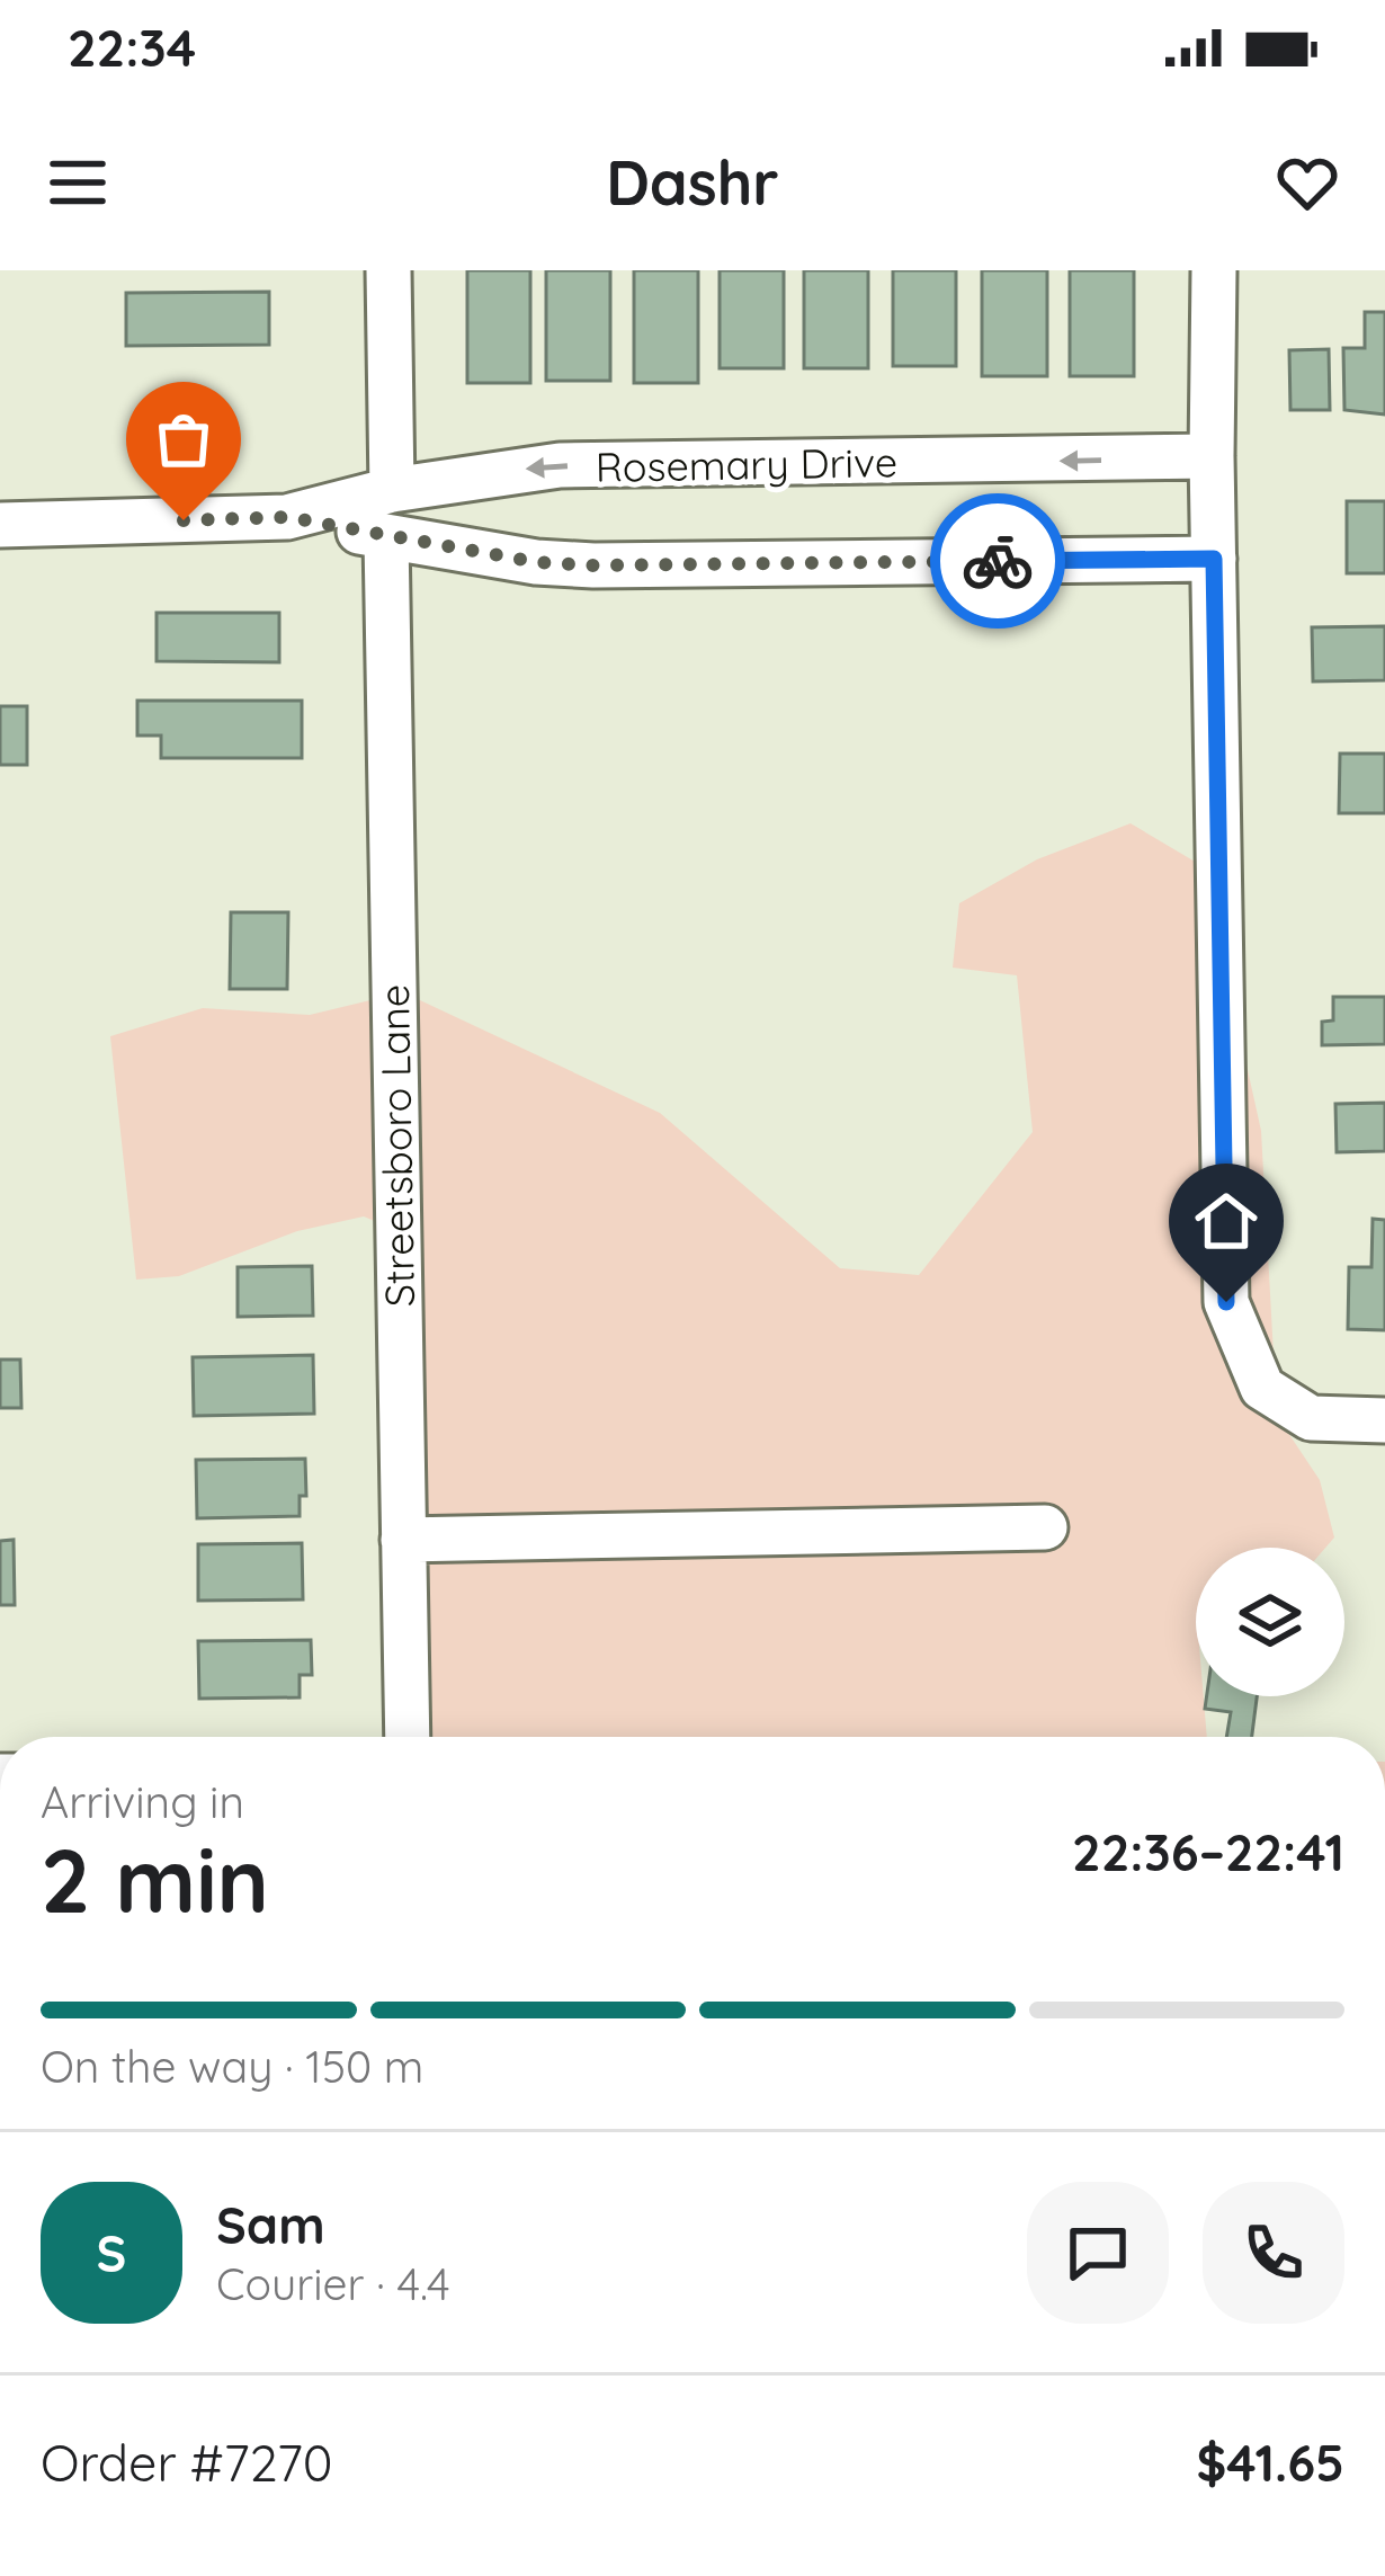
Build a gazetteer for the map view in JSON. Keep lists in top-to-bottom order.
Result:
{
  "streets": {
    "street": ["Rosemary Drive", "Streetsboro Lane"]
  },
  "crossings": [
    ["Rosemary Drive", "Streetsboro Lane"]
  ],
  "page": {
    "status": "22:34",
    "header": "Dashr",
    "heading": ["2 min", "Arriving in", "22:36–22:41"],
    "panel": [
      "Sam",
      "Courier · 4.4",
      "Order #7270",
      "$41.65"
    ],
    "bar": "On the way · 150 m",
    "round": "S"
  }
}
